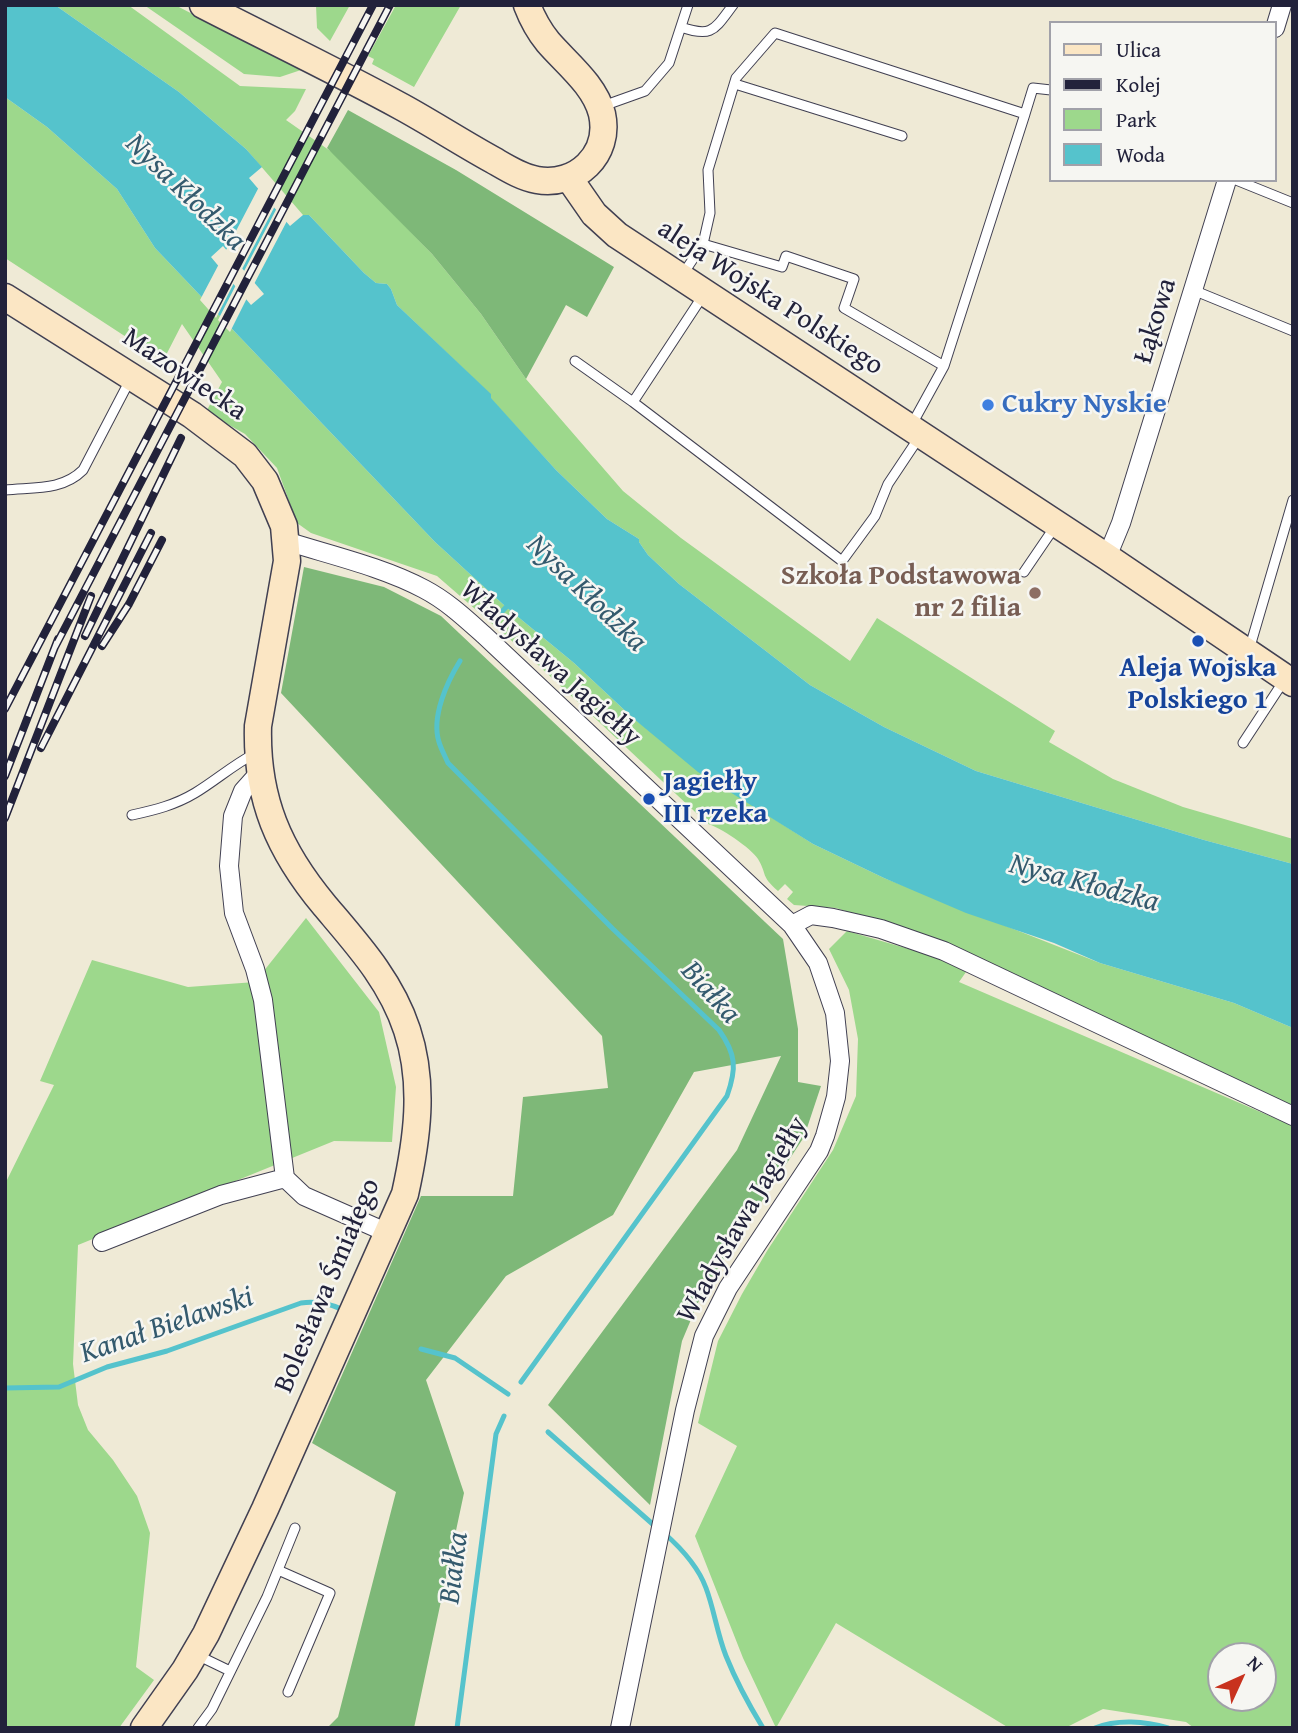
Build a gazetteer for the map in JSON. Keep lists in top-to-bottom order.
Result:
{
  "streets": {
    "street": [
      "aleja Wojska Polskiego",
      "Łąkowa",
      "Mazowiecka",
      "Władysława Jagiełły",
      "Bolesława Śmiałego"
    ]
  },
  "crossings": [
    ["aleja Wojska Polskiego", "Łąkowa"],
    ["Mazowiecka", "Władysława Jagiełły"],
    ["Mazowiecka", "Bolesława Śmiałego"],
    ["Władysława Jagiełły", "Bolesława Śmiałego"]
  ],
  "water": ["Nysa Kłodzka", "Białka", "Kanał Bielawski"],
  "places": [
    "Cukry Nyskie",
    "Szkoła Podstawowa nr 2 filia",
    "Aleja Wojska Polskiego 1",
    "Jagiełły III rzeka"
  ],
  "legend": [
    "Ulica",
    "Kolej",
    "Park",
    "Woda"
  ],
  "north": "top right"
}
